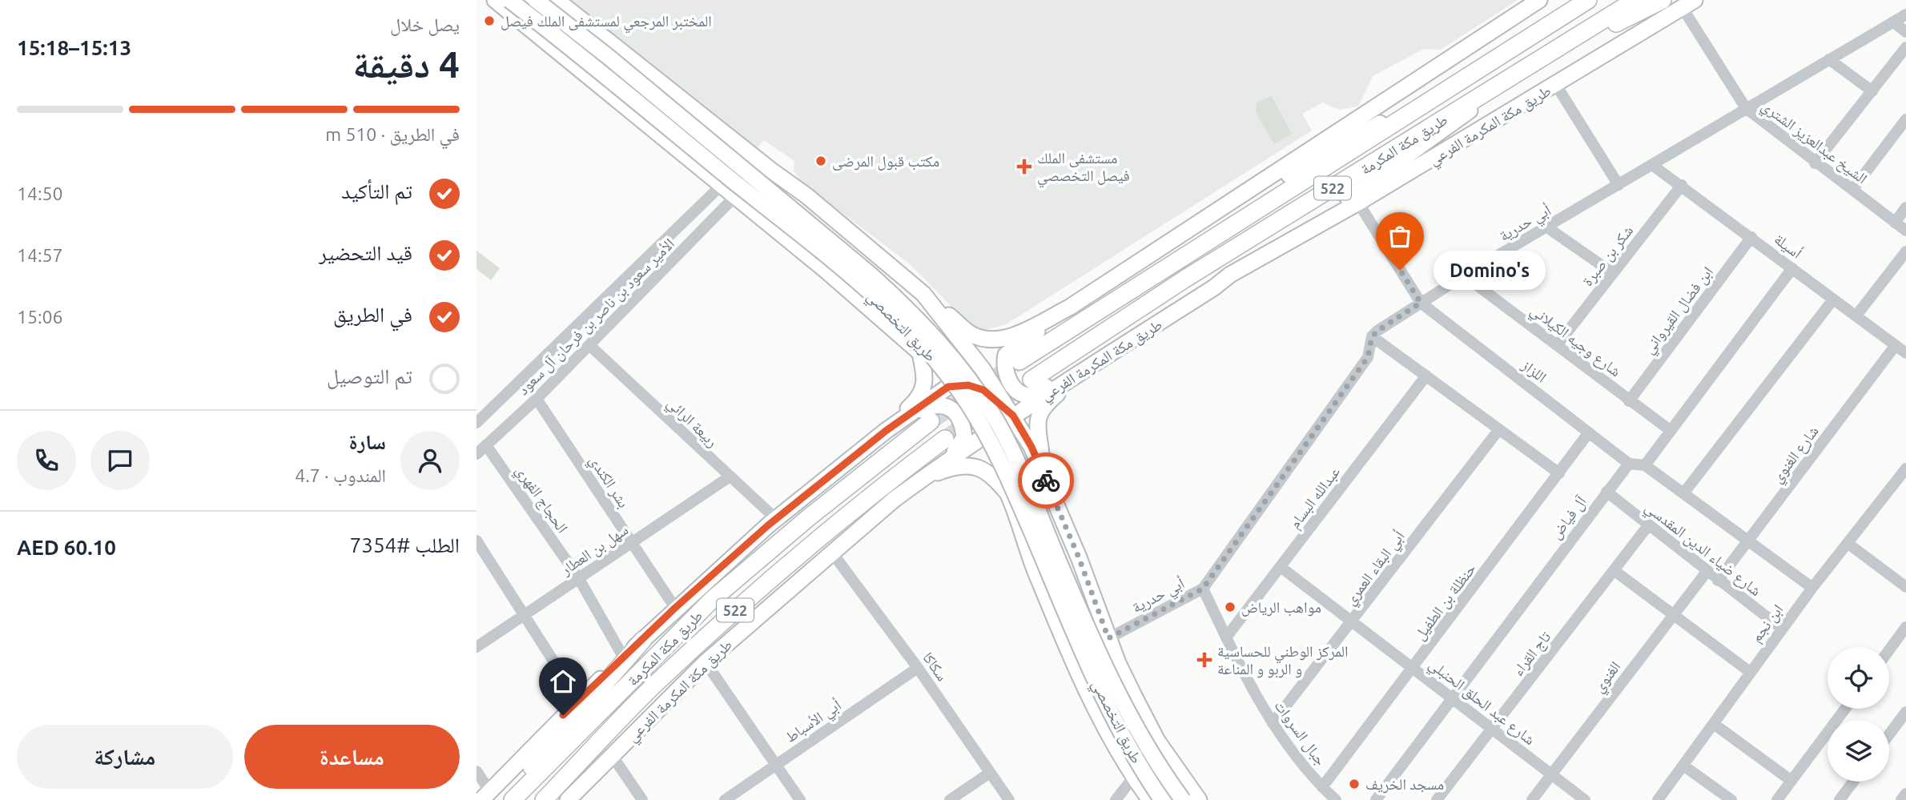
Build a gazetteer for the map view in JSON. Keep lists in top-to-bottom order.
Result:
{
  "streets": {
    "highway": ["طريق مكة المكرمة", "522"],
    "main road": ["طريق مكة المكرمة الفرعي", "طريق التخصصي"],
    "street": [
      "الشيخ عبدالعزيز الشتري",
      "أبي حدرية",
      "أسيلة",
      "شكر بن صبرة",
      "ابن فضال القيرواني",
      "الأمير سعود بن ناصر بن فرحان آل سعود",
      "شارع وجيه الكيلاني",
      "اللزاز",
      "ربيعة الرائي",
      "شارع الغنوي",
      "بشر الكندي",
      "عبدالله البسام",
      "الحجاج الفهري",
      "آل فياض",
      "شارع ضياء الدين المقدسي",
      "سهل بن العطار",
      "أبي البقاء العمري",
      "حنظلة بن الطفيل",
      "ابن نجم",
      "تاج القراء",
      "سكاكا",
      "الغنوي",
      "شارع عبد الحلق الحنبلي",
      "أبي الأسباط",
      "جبال السروات"
    ]
  },
  "crossings": [
    ["طريق مكة المكرمة الفرعي", "الشيخ عبدالعزيز الشتري"],
    ["طريق مكة المكرمة الفرعي", "سكاكا"],
    ["الشيخ عبدالعزيز الشتري", "أبي حدرية"],
    ["أبي حدرية", "أسيلة"],
    ["أبي حدرية", "شارع وجيه الكيلاني"],
    ["أبي حدرية", "اللزاز"],
    ["أبي حدرية", "جبال السروات"],
    ["أسيلة", "شكر بن صبرة"],
    ["أسيلة", "ابن فضال القيرواني"],
    ["أسيلة", "شارع الغنوي"],
    ["شكر بن صبرة", "شارع وجيه الكيلاني"],
    ["ابن فضال القيرواني", "شارع وجيه الكيلاني"],
    ["الأمير سعود بن ناصر بن فرحان آل سعود", "ربيعة الرائي"],
    ["الأمير سعود بن ناصر بن فرحان آل سعود", "بشر الكندي"],
    ["الأمير سعود بن ناصر بن فرحان آل سعود", "الحجاج الفهري"],
    ["اللزاز", "آل فياض"],
    ["اللزاز", "حنظلة بن الطفيل"],
    ["ربيعة الرائي", "سهل بن العطار"],
    ["شارع الغنوي", "شارع ضياء الدين المقدسي"],
    ["بشر الكندي", "سهل بن العطار"],
    ["عبدالله البسام", "شارع عبد الحلق الحنبلي"],
    ["عبدالله البسام", "جبال السروات"],
    ["الحجاج الفهري", "سهل بن العطار"],
    ["آل فياض", "شارع ضياء الدين المقدسي"],
    ["آل فياض", "شارع عبد الحلق الحنبلي"],
    ["شارع ضياء الدين المقدسي", "ابن نجم"],
    ["شارع ضياء الدين المقدسي", "تاج القراء"],
    ["شارع ضياء الدين المقدسي", "الغنوي"],
    ["أبي البقاء العمري", "شارع عبد الحلق الحنبلي"],
    ["أبي البقاء العمري", "جبال السروات"],
    ["حنظلة بن الطفيل", "شارع عبد الحلق الحنبلي"],
    ["حنظلة بن الطفيل", "جبال السروات"],
    ["تاج القراء", "شارع عبد الحلق الحنبلي"],
    ["سكاكا", "أبي الأسباط"],
    ["الغنوي", "شارع عبد الحلق الحنبلي"]
  ],
  "places": {
    "other": [
      "المختبر المرجعي لمستشفى الملك فيصل",
      "مكتب قبول المرضى",
      "Domino's",
      "مواهب الرياض",
      "مسجد الخريف"
    ],
    "health": ["مستشفى الملك فيصل التخصصي", "المركز الوطني للحساسية و الربو و المناعة"]
  },
  "page": {
    "heading": ["4 دقيقة", "يصل خلال", "15:13–15:18"],
    "panel": [
      "سارة",
      "المندوب · 4.7",
      "الطلب #7354",
      "AED 60.10"
    ],
    "bar": "في الطريق · 510 m",
    "list": [
      ["تم التأكيد", "14:50"],
      ["قيد التحضير", "14:57"],
      ["في الطريق", "15:06"],
      "تم التوصيل"
    ],
    "bubble": "Domino's",
    "buttons": ["مساعدة", "مشاركة"]
  }
}
